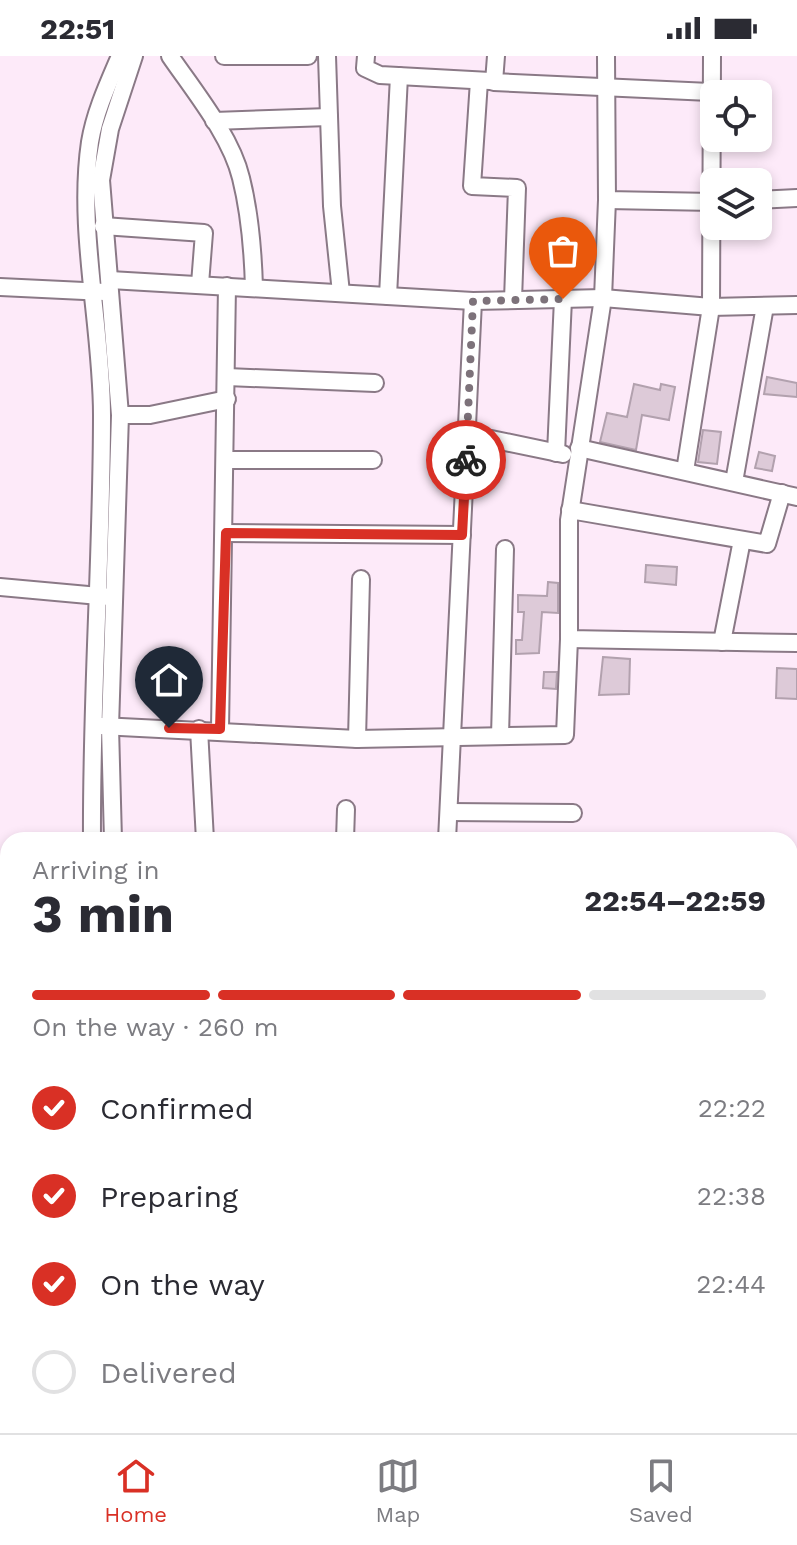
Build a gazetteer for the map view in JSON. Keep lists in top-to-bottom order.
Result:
{
  "page": {
    "status": "22:51",
    "heading": ["3 min", "Arriving in", "22:54–22:59"],
    "bar": "On the way · 260 m",
    "list": [
      ["Confirmed", "22:22"],
      ["Preparing", "22:38"],
      ["On the way", "22:44"],
      "Delivered"
    ],
    "tabs": ["Home", "Map", "Saved"]
  }
}
